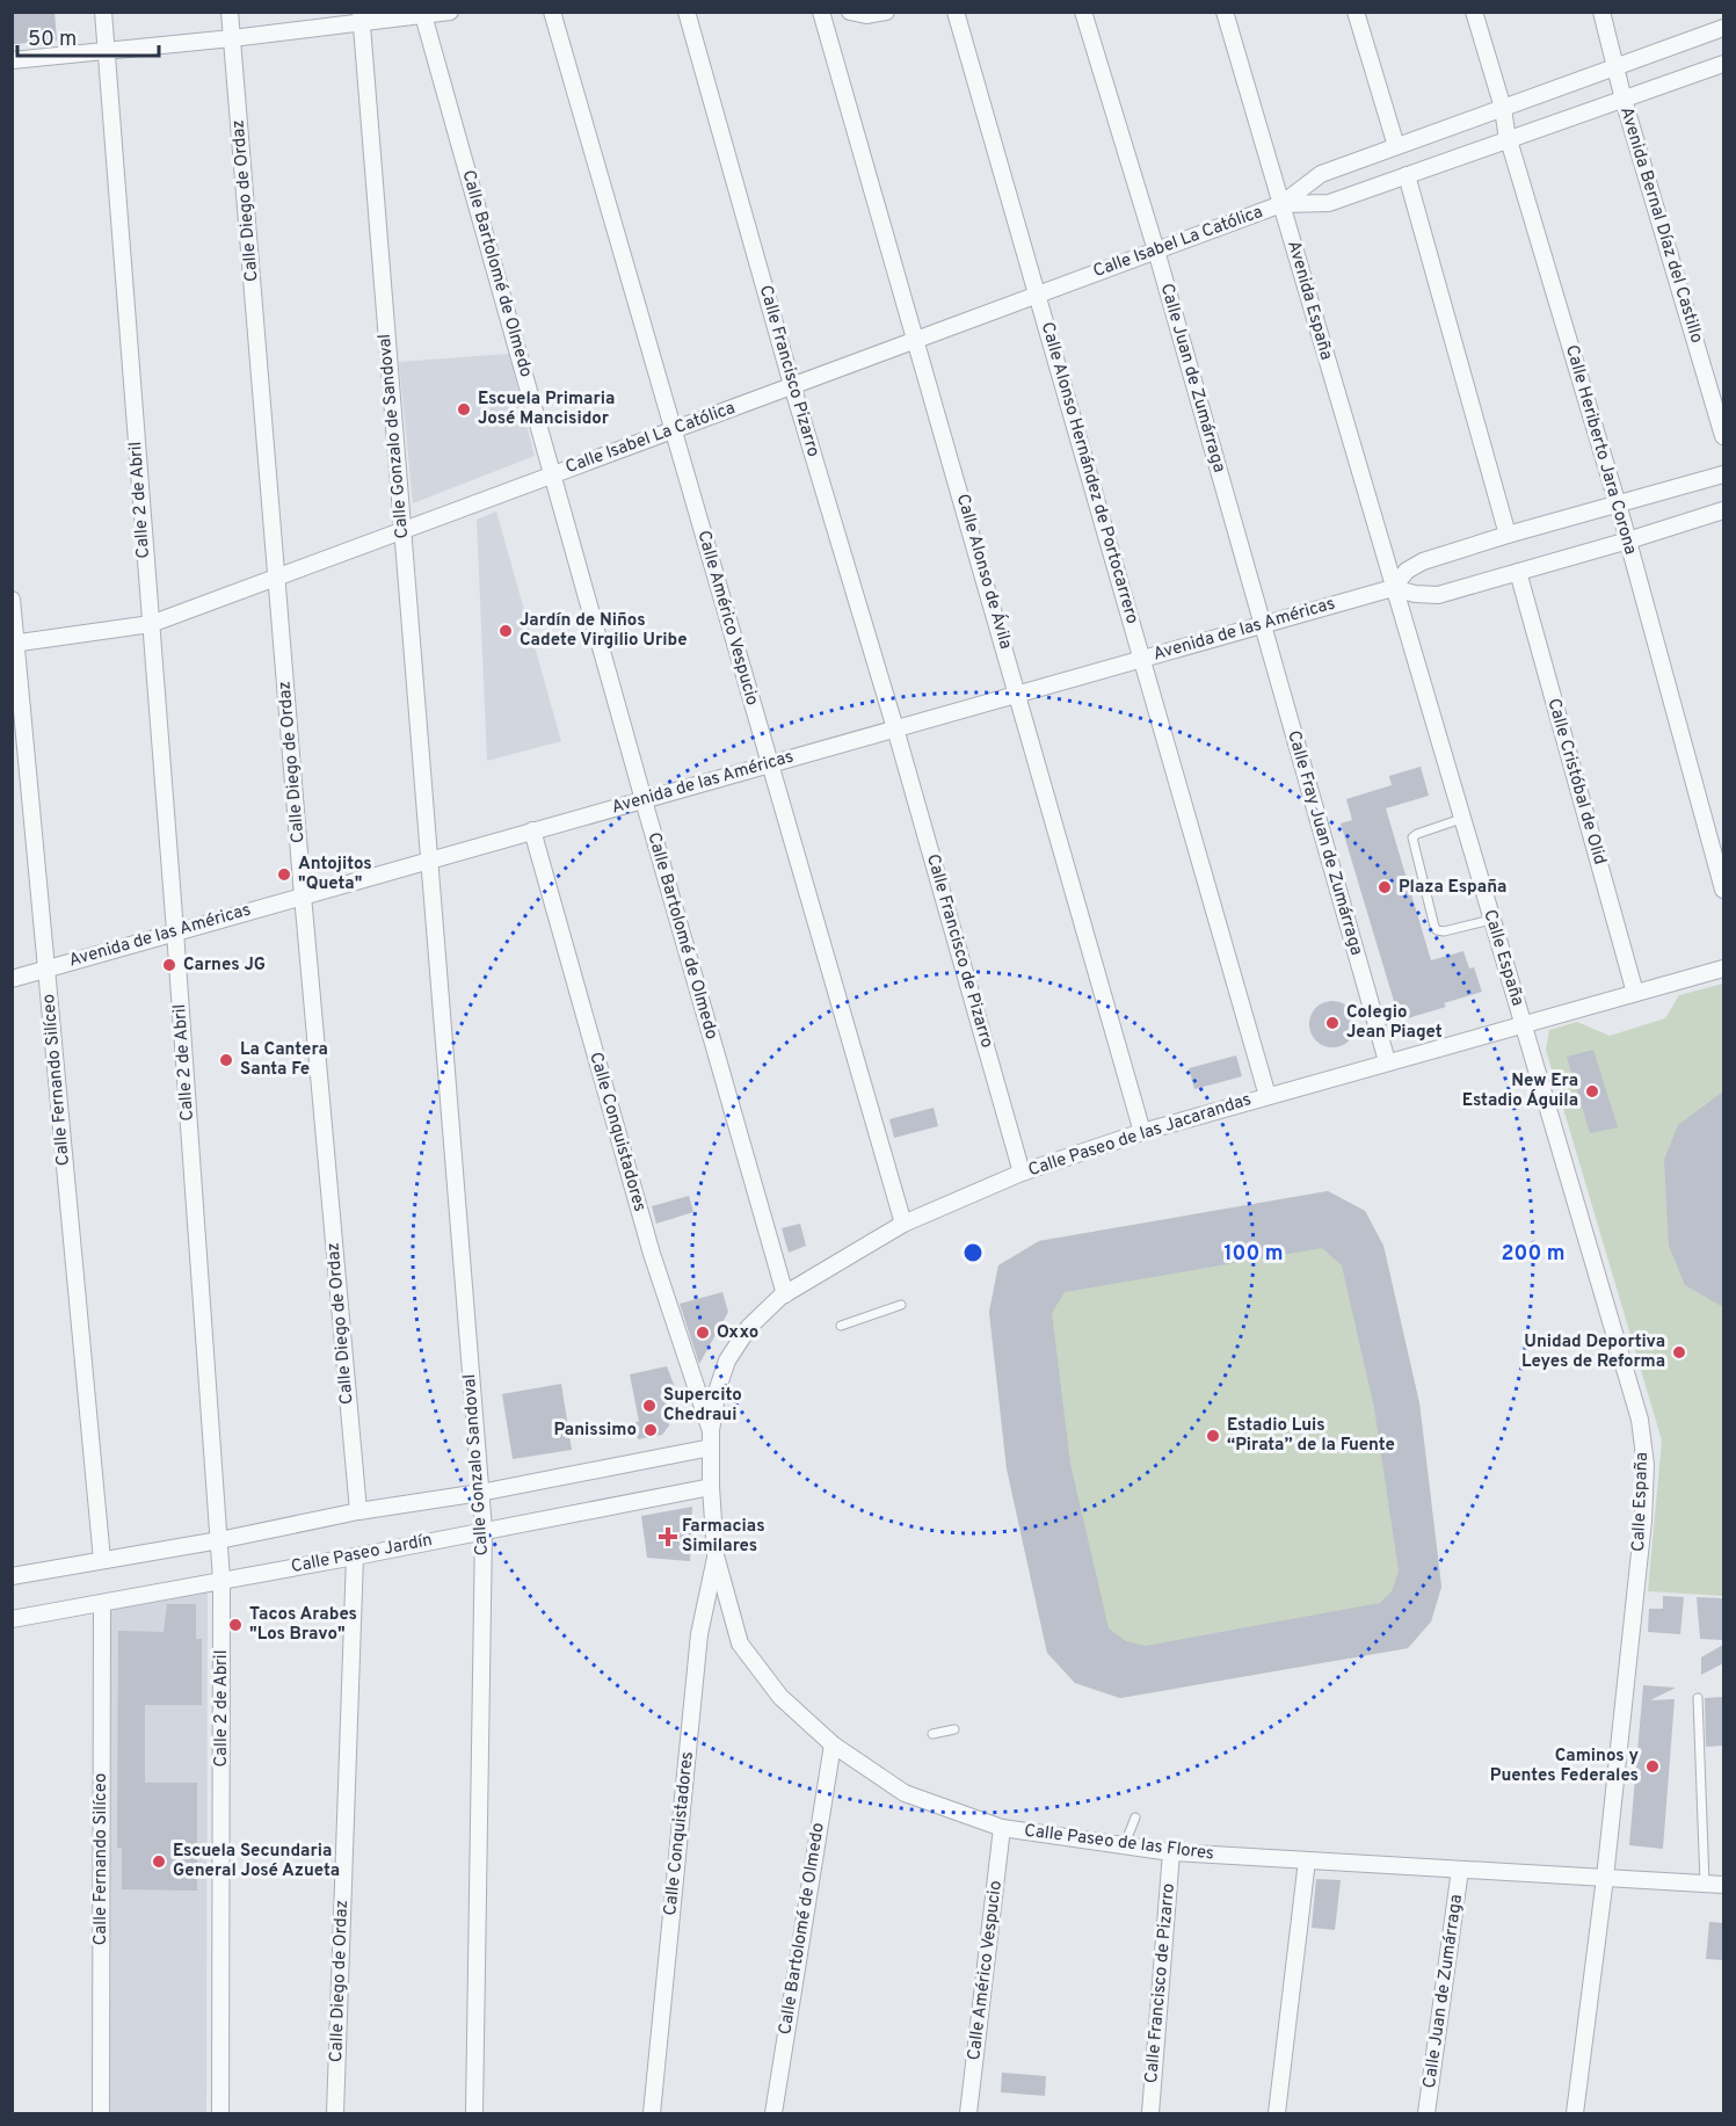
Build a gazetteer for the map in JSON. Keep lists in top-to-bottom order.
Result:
{
  "streets": {
    "street": [
      "Calle Diego de Ordaz",
      "Avenida Bernal Díaz del Castillo",
      "Calle Isabel La Católica",
      "Calle Bartolomé de Olmedo",
      "Avenida España",
      "Calle Francisco Pizarro",
      "Calle Juan de Zumárraga",
      "Calle Gonzalo de Sandoval",
      "Calle Heriberto Jara Corona",
      "Calle Alonso Hernández de Portocarrero",
      "Calle 2 de Abril",
      "Calle Alonso de Ávila",
      "Calle Américo Vespucio",
      "Avenida de las Américas",
      "Calle Cristóbal de Olid",
      "Calle Fray Juan de Zumárraga",
      "Calle Francisco de Pizarro",
      "Calle España",
      "Calle Fernando Silíceo",
      "Calle Conquistadores",
      "Calle Paseo de las Jacarandas",
      "Calle Gonzalo Sandoval",
      "Calle Paseo Jardín",
      "Calle Paseo de las Flores"
    ]
  },
  "crossings": [
    ["Calle Diego de Ordaz", "Calle Isabel La Católica"],
    ["Calle Diego de Ordaz", "Avenida de las Américas"],
    ["Calle Diego de Ordaz", "Calle Paseo Jardín"],
    ["Avenida Bernal Díaz del Castillo", "Calle Isabel La Católica"],
    ["Calle Isabel La Católica", "Calle Bartolomé de Olmedo"],
    ["Calle Isabel La Católica", "Avenida España"],
    ["Calle Isabel La Católica", "Calle Francisco Pizarro"],
    ["Calle Isabel La Católica", "Calle Juan de Zumárraga"],
    ["Calle Isabel La Católica", "Calle Gonzalo de Sandoval"],
    ["Calle Isabel La Católica", "Calle Heriberto Jara Corona"],
    ["Calle Isabel La Católica", "Calle Alonso Hernández de Portocarrero"],
    ["Calle Isabel La Católica", "Calle 2 de Abril"],
    ["Calle Isabel La Católica", "Calle Alonso de Ávila"],
    ["Calle Isabel La Católica", "Calle Américo Vespucio"],
    ["Calle Isabel La Católica", "Calle Fernando Silíceo"],
    ["Calle Bartolomé de Olmedo", "Avenida de las Américas"],
    ["Calle Bartolomé de Olmedo", "Calle Paseo de las Jacarandas"],
    ["Calle Bartolomé de Olmedo", "Calle Paseo de las Flores"],
    ["Avenida España", "Avenida de las Américas"],
    ["Avenida España", "Calle España"],
    ["Calle Francisco Pizarro", "Avenida de las Américas"],
    ["Calle Francisco Pizarro", "Calle Francisco de Pizarro"],
    ["Calle Juan de Zumárraga", "Avenida de las Américas"],
    ["Calle Juan de Zumárraga", "Calle Fray Juan de Zumárraga"],
    ["Calle Juan de Zumárraga", "Calle Paseo de las Flores"],
    ["Calle Gonzalo de Sandoval", "Avenida de las Américas"],
    ["Calle Gonzalo de Sandoval", "Calle Gonzalo Sandoval"],
    ["Calle Heriberto Jara Corona", "Avenida de las Américas"],
    ["Calle Alonso Hernández de Portocarrero", "Avenida de las Américas"],
    ["Calle Alonso Hernández de Portocarrero", "Calle Paseo de las Jacarandas"],
    ["Calle 2 de Abril", "Avenida de las Américas"],
    ["Calle 2 de Abril", "Calle Paseo Jardín"],
    ["Calle Alonso de Ávila", "Avenida de las Américas"],
    ["Calle Alonso de Ávila", "Calle Paseo de las Jacarandas"],
    ["Calle Américo Vespucio", "Avenida de las Américas"],
    ["Calle Américo Vespucio", "Calle Paseo de las Jacarandas"],
    ["Calle Américo Vespucio", "Calle Paseo de las Flores"],
    ["Avenida de las Américas", "Calle Cristóbal de Olid"],
    ["Avenida de las Américas", "Calle Fray Juan de Zumárraga"],
    ["Avenida de las Américas", "Calle Francisco de Pizarro"],
    ["Avenida de las Américas", "Calle España"],
    ["Avenida de las Américas", "Calle Fernando Silíceo"],
    ["Avenida de las Américas", "Calle Conquistadores"],
    ["Avenida de las Américas", "Calle Gonzalo Sandoval"],
    ["Calle Cristóbal de Olid", "Calle Paseo de las Jacarandas"],
    ["Calle Fray Juan de Zumárraga", "Calle Paseo de las Jacarandas"],
    ["Calle Francisco de Pizarro", "Calle Paseo de las Jacarandas"],
    ["Calle Francisco de Pizarro", "Calle Paseo de las Flores"],
    ["Calle España", "Calle Paseo de las Jacarandas"],
    ["Calle España", "Calle Paseo de las Flores"],
    ["Calle Fernando Silíceo", "Calle Paseo Jardín"],
    ["Calle Conquistadores", "Calle Paseo de las Jacarandas"],
    ["Calle Conquistadores", "Calle Paseo de las Flores"],
    ["Calle Paseo de las Jacarandas", "Calle Paseo Jardín"],
    ["Calle Paseo de las Jacarandas", "Calle Paseo de las Flores"],
    ["Calle Gonzalo Sandoval", "Calle Paseo Jardín"],
    ["Calle Paseo Jardín", "Calle Paseo de las Flores"]
  ],
  "places": {
    "other": [
      "Escuela Primaria José Mancisidor",
      "Jardín de Niños Cadete Virgilio Uribe",
      "Antojitos \"Queta\"",
      "Plaza España",
      "Carnes JG",
      "Colegio Jean Piaget",
      "La Cantera Santa Fe",
      "New Era Estadio Águila",
      "Oxxo",
      "Unidad Deportiva Leyes de Reforma",
      "Supercito Chedraui",
      "Panissimo",
      "Estadio Luis “Pirata” de la Fuente",
      "Tacos Arabes \"Los Bravo\"",
      "Caminos y Puentes Federales",
      "Escuela Secundaria General José Azueta"
    ],
    "health": ["Farmacias Similares"]
  },
  "scale_bar": "50 m",
  "rings": ["100 m", "200 m"]
}
